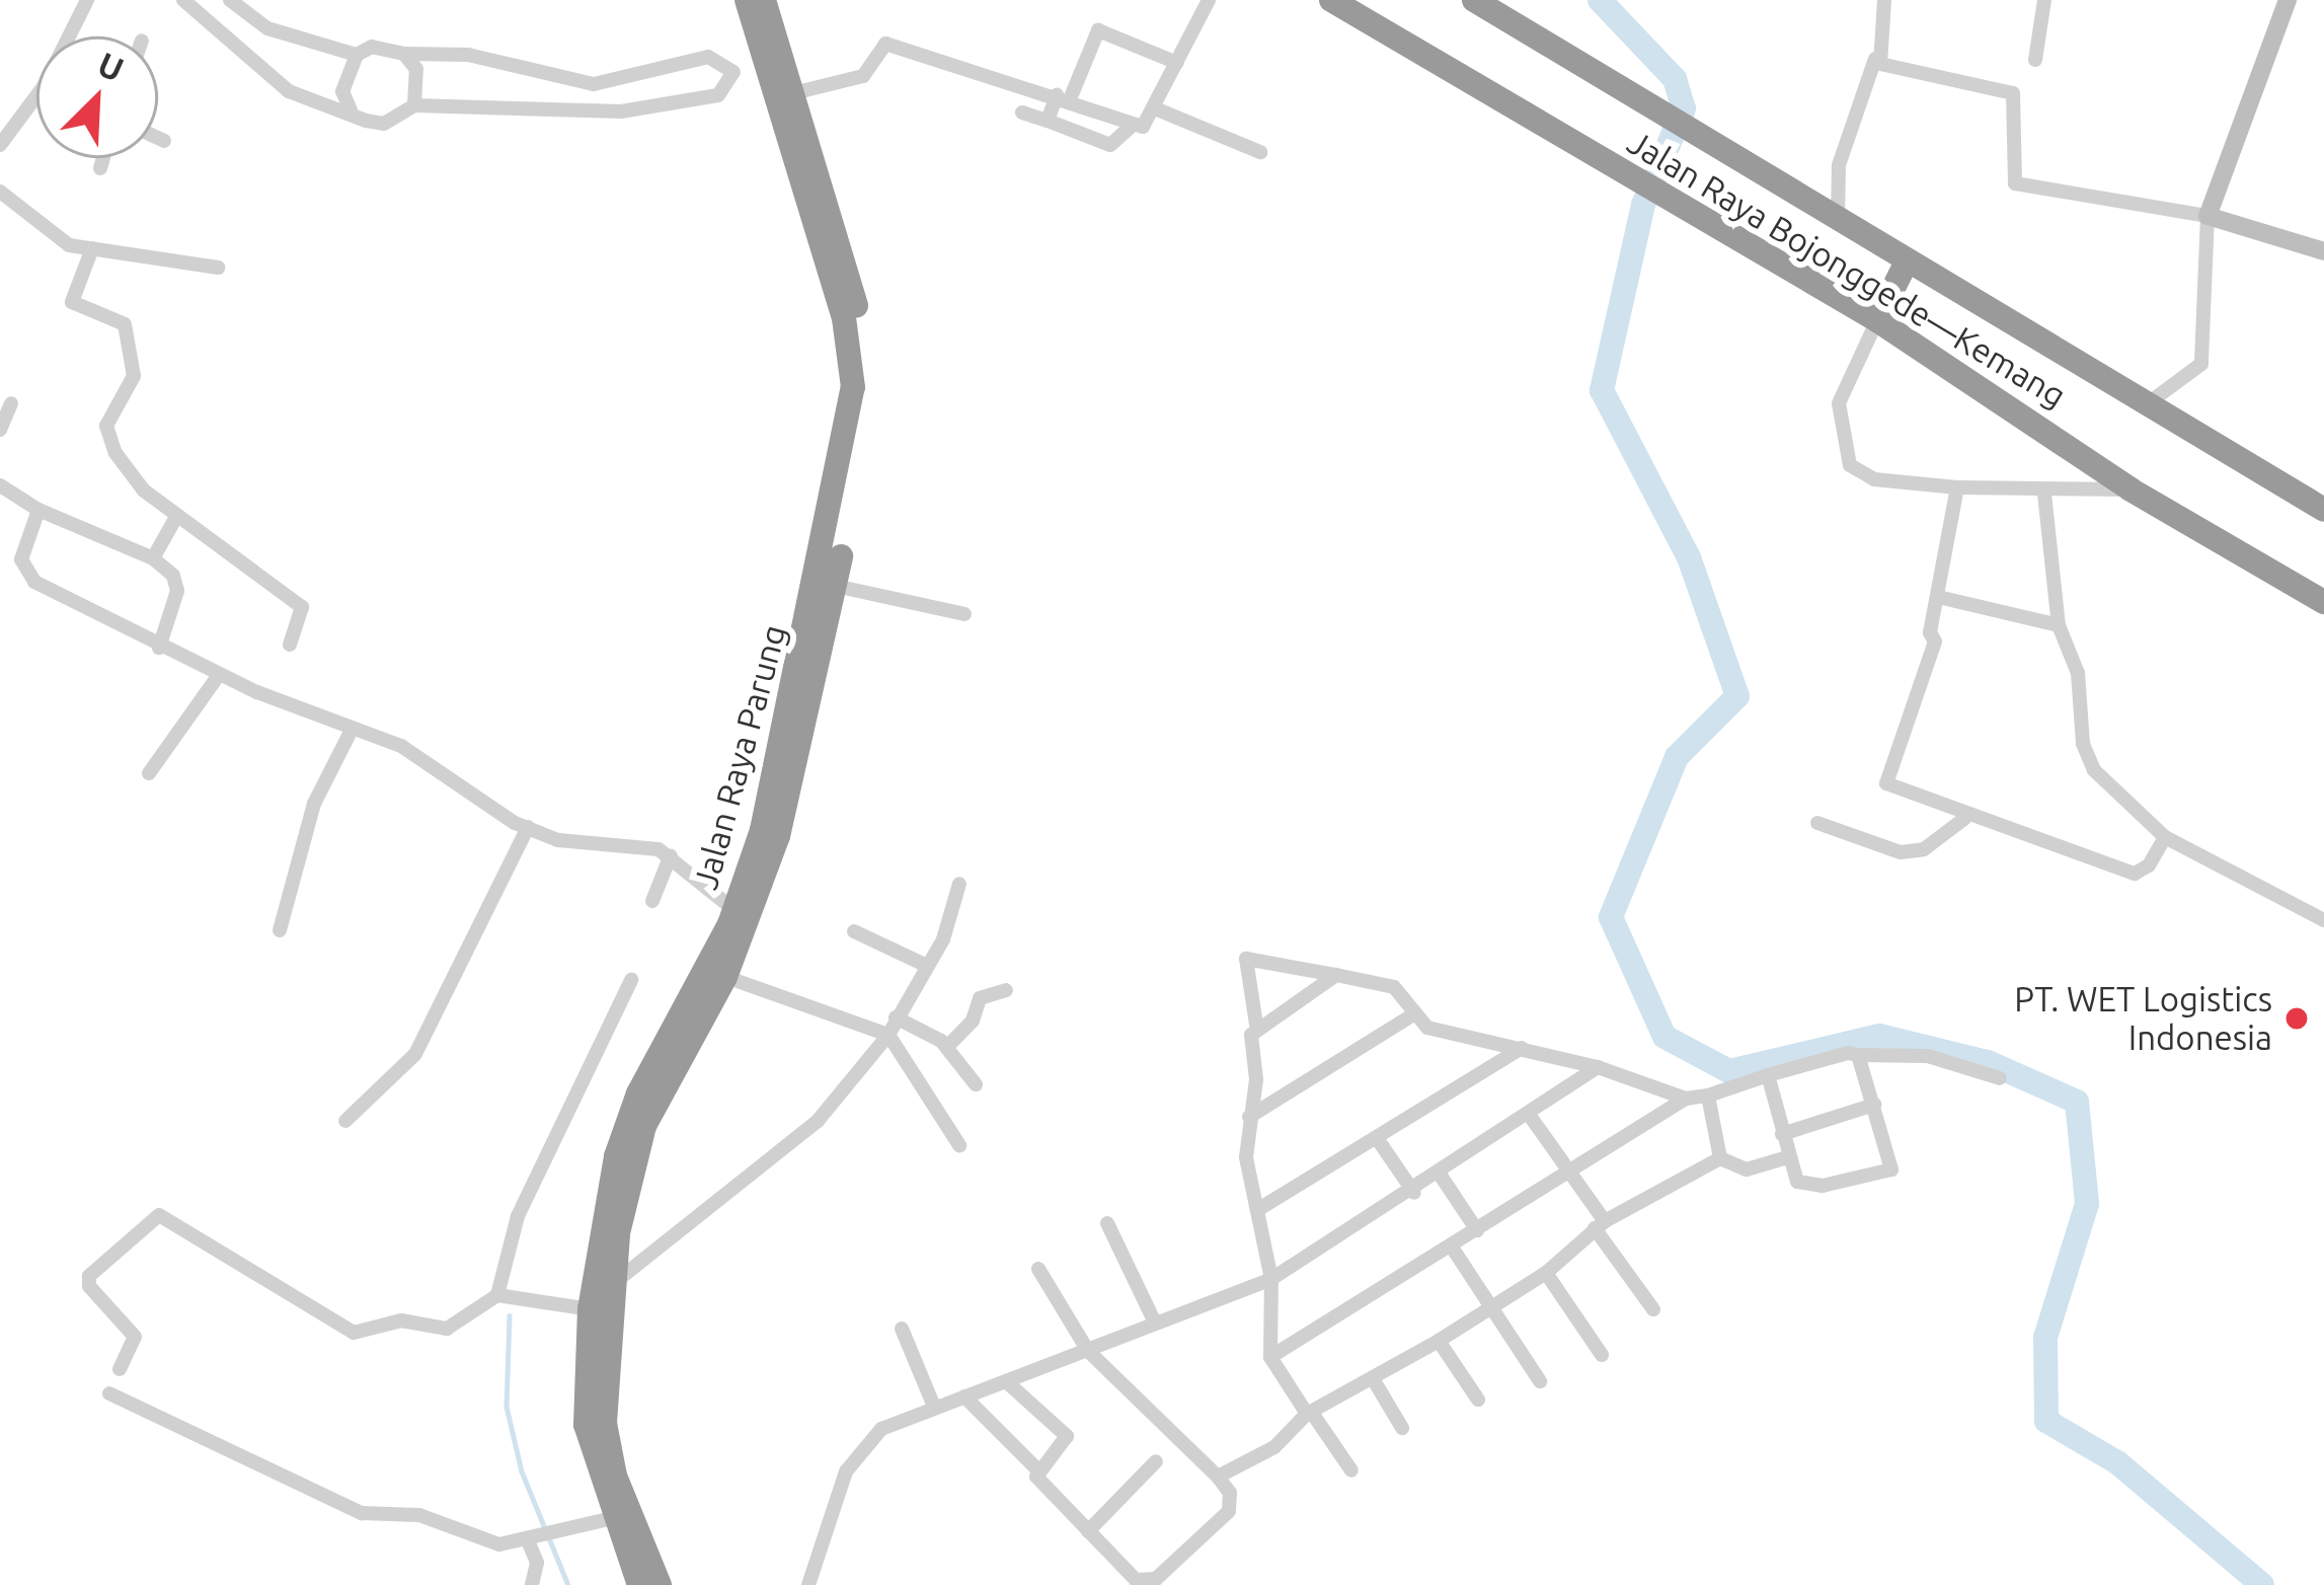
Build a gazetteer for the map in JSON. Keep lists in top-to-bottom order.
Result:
{
  "streets": {
    "highway": ["Jalan Raya Bojonggede—Kemang", "Jalan Raya Parung"]
  },
  "places": ["PT. WET Logistics Indonesia"],
  "north": "top right"
}
